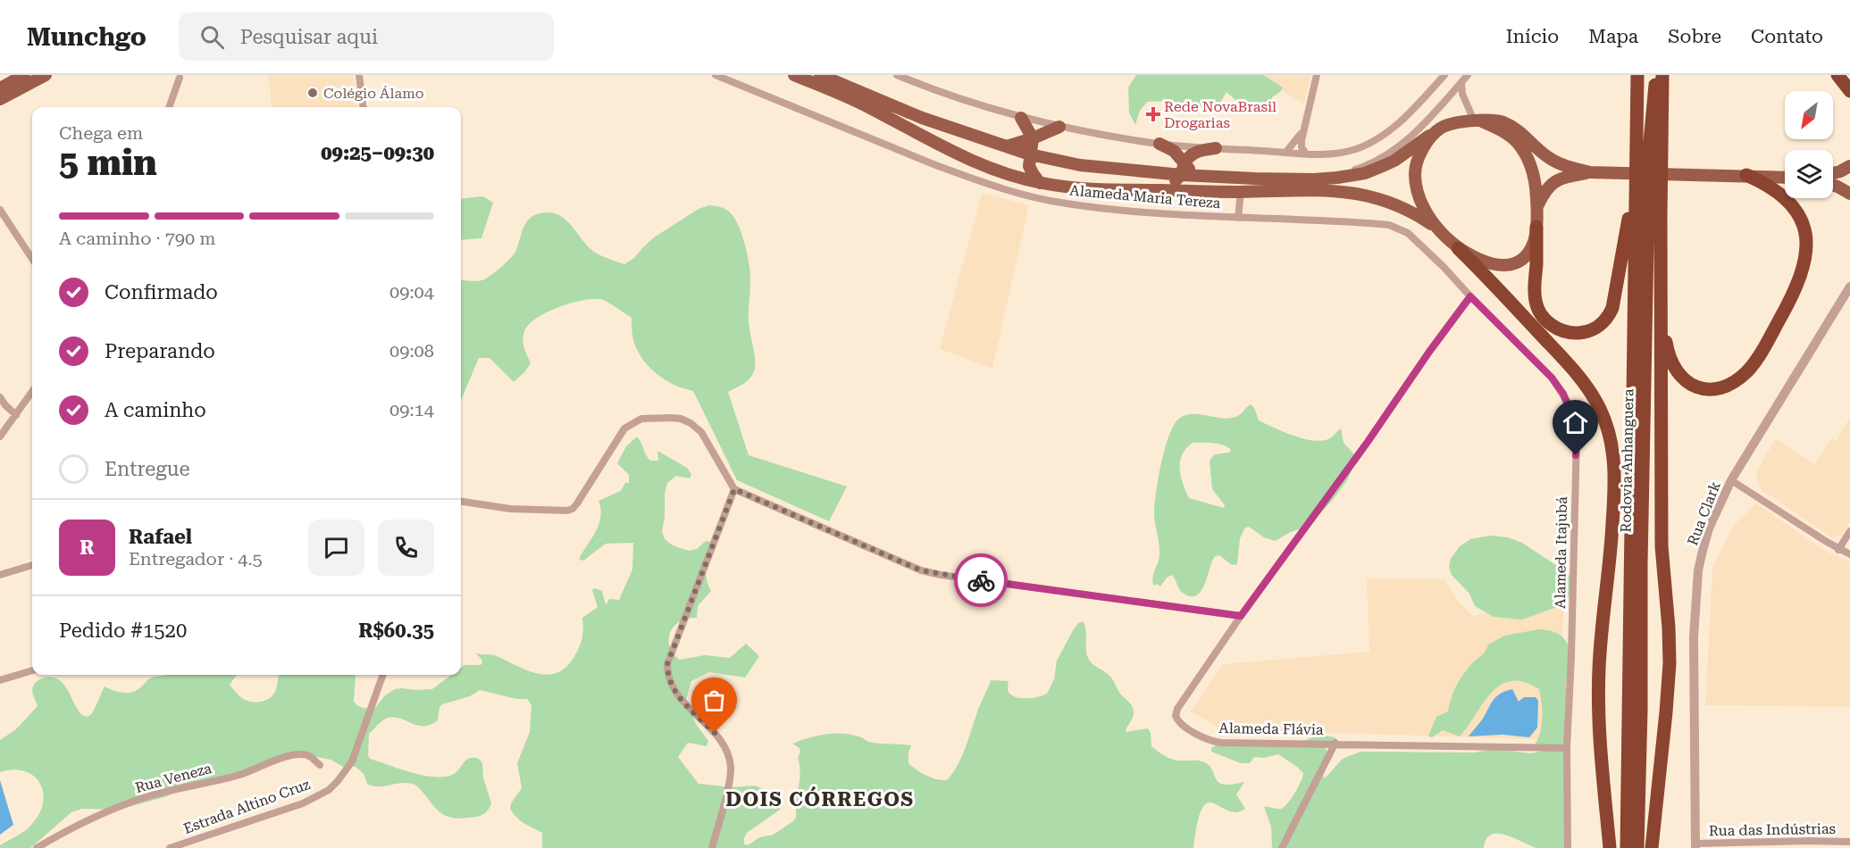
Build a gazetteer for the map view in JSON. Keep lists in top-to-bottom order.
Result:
{
  "streets": {
    "highway": ["Rodovia Anhanguera"],
    "street": [
      "Alameda Maria Tereza",
      "Rua Clark",
      "Alameda Itajubá",
      "Alameda Flávia",
      "Rua Veneza",
      "Estrada Altino Cruz",
      "Rua das Indústrias"
    ]
  },
  "crossings": [
    ["Alameda Maria Tereza", "Alameda Itajubá"],
    ["Alameda Maria Tereza", "Alameda Flávia"],
    ["Rua Clark", "Rua das Indústrias"],
    ["Alameda Itajubá", "Alameda Flávia"]
  ],
  "districts": ["DOIS CÓRREGOS"],
  "places": {
    "other": ["Colégio Álamo"],
    "health": ["Rede NovaBrasil Drogarias"]
  },
  "north": "bottom left",
  "page": {
    "header": "Munchgo",
    "search": "Pesquisar aqui",
    "nav": [
      "Início",
      "Mapa",
      "Sobre",
      "Contato"
    ],
    "heading": ["5 min", "Chega em", "09:25–09:30"],
    "panel": [
      "Rafael",
      "Entregador · 4.5",
      "Pedido #1520",
      "R$60.35"
    ],
    "bar": "A caminho · 790 m",
    "list": [
      ["Confirmado", "09:04"],
      ["Preparando", "09:08"],
      ["A caminho", "09:14"],
      "Entregue"
    ],
    "round": "R"
  }
}
